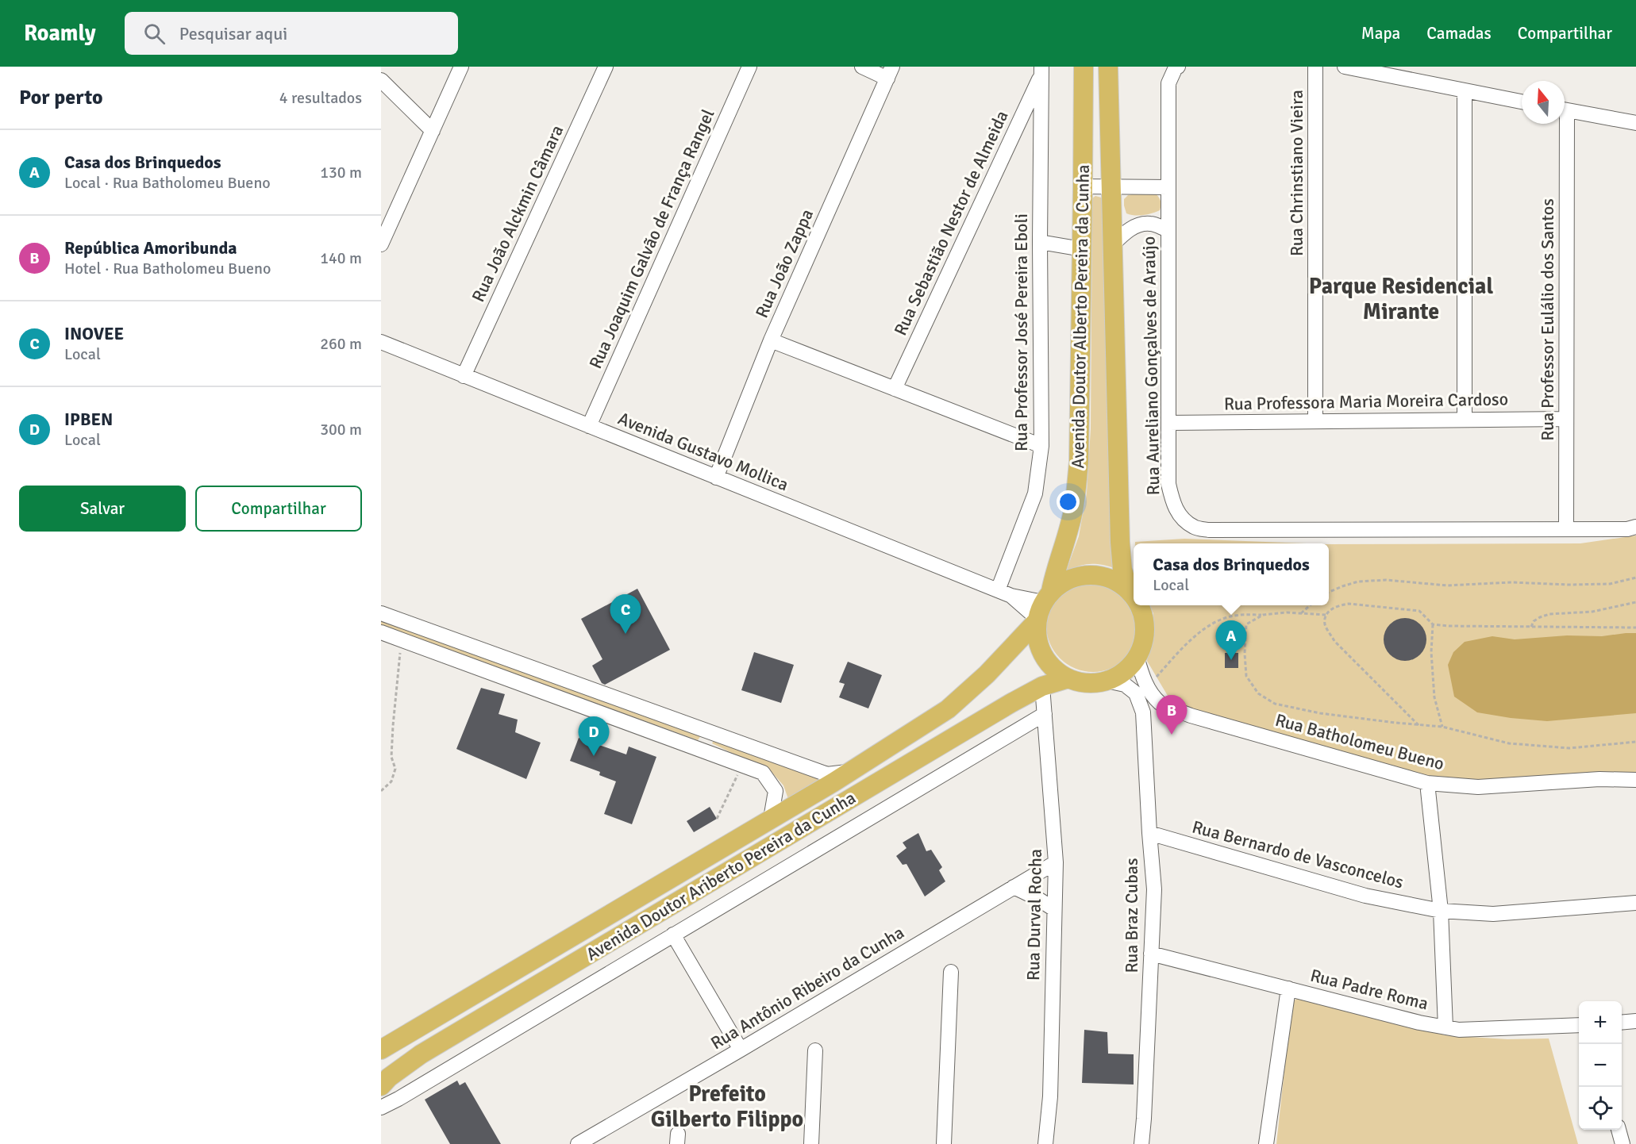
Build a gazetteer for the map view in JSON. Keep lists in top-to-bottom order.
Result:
{
  "streets": {
    "main road": ["Avenida Doutor Alberto Pereira da Cunha", "Avenida Doutor Ariberto Pereira da Cunha"],
    "street": [
      "Rua Chrinstiano Vieira",
      "Rua João Alckmin Câmara",
      "Rua Sebastião Nestor de Almeida",
      "Rua Joaquim Galvão de França Rangel",
      "Rua João Zappa",
      "Rua Professor Eulálio dos Santos",
      "Rua Professor José Pereira Eboli",
      "Rua Aureliano Gonçalves de Araújo",
      "Rua Professora Maria Moreira Cardoso",
      "Avenida Gustavo Mollica",
      "Rua Batholomeu Bueno",
      "Rua Bernardo de Vasconcelos",
      "Rua Durval Rocha",
      "Rua Braz Cubas",
      "Rua Antônio Ribeiro da Cunha",
      "Rua Padre Roma"
    ]
  },
  "crossings": [
    ["Rua Chrinstiano Vieira", "Rua Professora Maria Moreira Cardoso"],
    ["Rua João Alckmin Câmara", "Avenida Gustavo Mollica"],
    ["Rua Sebastião Nestor de Almeida", "Rua Professor José Pereira Eboli"],
    ["Rua Joaquim Galvão de França Rangel", "Avenida Gustavo Mollica"],
    ["Rua João Zappa", "Avenida Gustavo Mollica"],
    ["Avenida Doutor Alberto Pereira da Cunha", "Avenida Gustavo Mollica"],
    ["Avenida Doutor Alberto Pereira da Cunha", "Avenida Doutor Ariberto Pereira da Cunha"],
    ["Rua Professor Eulálio dos Santos", "Rua Aureliano Gonçalves de Araújo"],
    ["Rua Professor Eulálio dos Santos", "Rua Professora Maria Moreira Cardoso"],
    ["Rua Professor José Pereira Eboli", "Avenida Gustavo Mollica"],
    ["Rua Aureliano Gonçalves de Araújo", "Rua Professora Maria Moreira Cardoso"],
    ["Avenida Gustavo Mollica", "Avenida Doutor Ariberto Pereira da Cunha"],
    ["Rua Bernardo de Vasconcelos", "Rua Braz Cubas"],
    ["Avenida Doutor Ariberto Pereira da Cunha", "Rua Durval Rocha"],
    ["Rua Durval Rocha", "Rua Antônio Ribeiro da Cunha"],
    ["Rua Braz Cubas", "Rua Padre Roma"]
  ],
  "districts": ["Parque Residencial Mirante", "Prefeito Gilberto Filippo"],
  "north": "top",
  "page": {
    "header": "Roamly",
    "search": "Pesquisar aqui",
    "nav": ["Mapa", "Camadas", "Compartilhar"],
    "heading": ["Por perto", "4 resultados"],
    "list": [
      {
        "mark": "A",
        "name": "Casa dos Brinquedos",
        "note": "Local · Rua Batholomeu Bueno",
        "value": "130 m"
      },
      {
        "mark": "B",
        "name": "República Amoribunda",
        "note": "Hotel · Rua Batholomeu Bueno",
        "value": "140 m"
      },
      {
        "mark": "C",
        "name": "INOVEE",
        "note": "Local",
        "value": "260 m"
      },
      {
        "mark": "D",
        "name": "IPBEN",
        "note": "Local",
        "value": "300 m"
      }
    ],
    "buttons": ["Salvar", "Compartilhar"],
    "popup": ["Casa dos Brinquedos", "Local"],
    "pins": [
      "C",
      "A",
      "B",
      "D"
    ],
    "map_buttons": ["+", "−"]
  }
}
